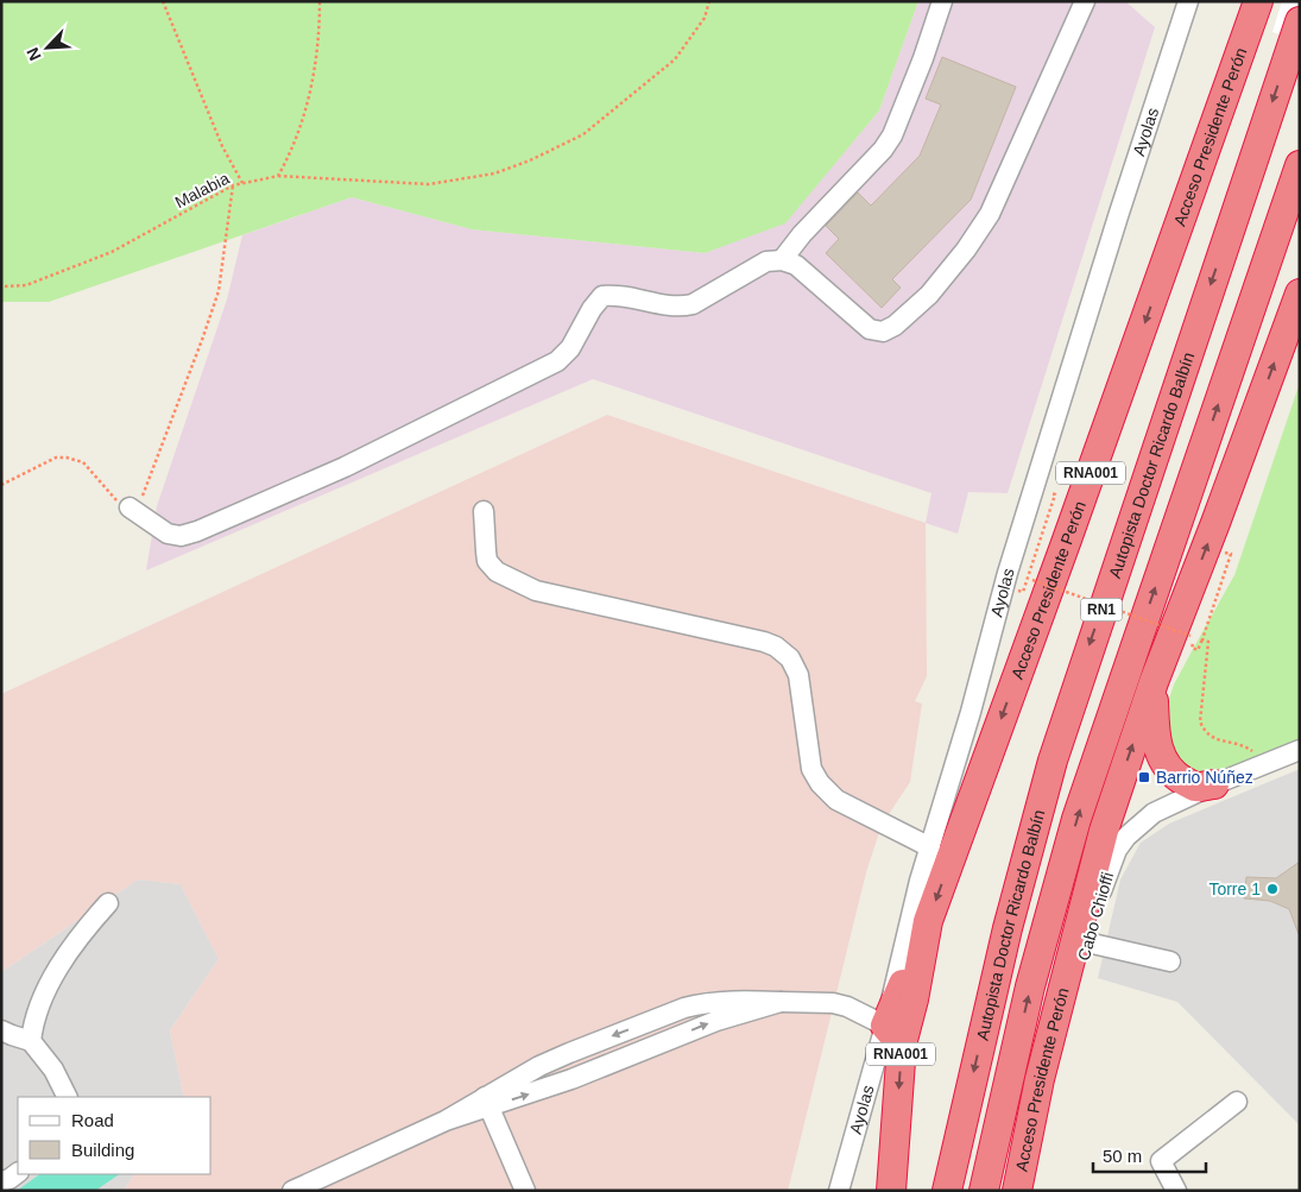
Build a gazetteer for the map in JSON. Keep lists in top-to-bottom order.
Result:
{
  "streets": {
    "highway": [
      "Acceso Presidente Perón",
      "Autopista Doctor Ricardo Balbín",
      "RNA001",
      "RN1"
    ],
    "street": ["Ayolas", "Cabo Chioffi"],
    "path": ["Malabia"]
  },
  "crossings": [
    ["Ayolas", "Acceso Presidente Perón"],
    ["Ayolas", "RNA001"],
    ["Acceso Presidente Perón", "RNA001"]
  ],
  "places": {
    "transit": ["Barrio Núñez"],
    "other": ["Torre 1"]
  },
  "legend": ["Road", "Building"],
  "scale_bar": "50 m",
  "north": "bottom left"
}
